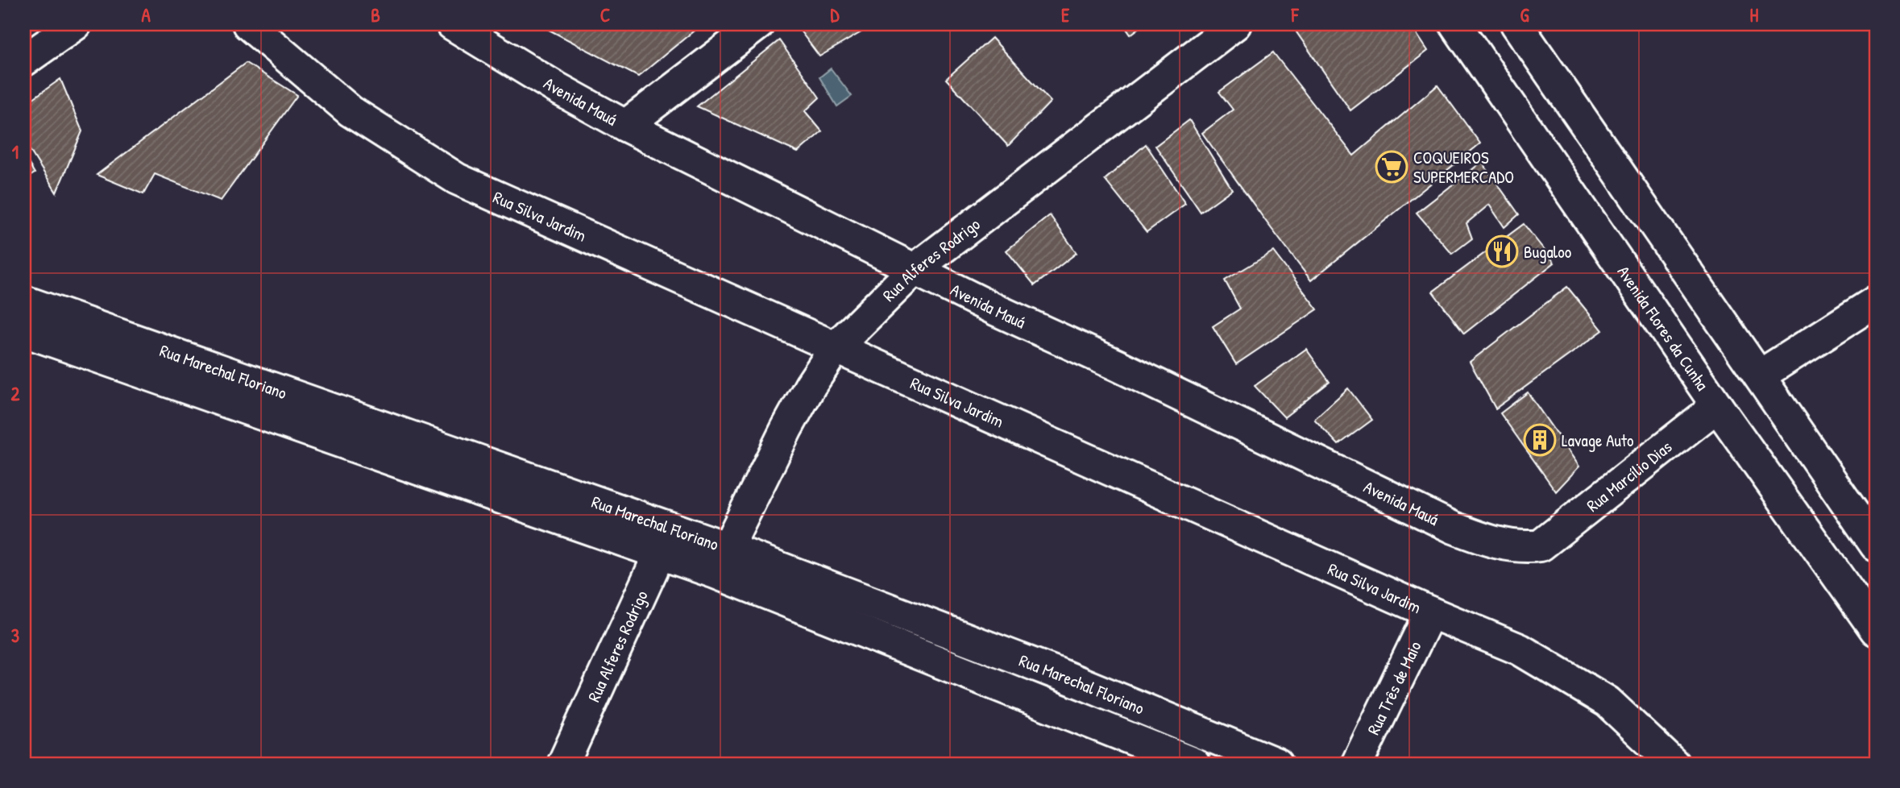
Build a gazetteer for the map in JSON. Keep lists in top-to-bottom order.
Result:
{
  "streets": {
    "street": [
      "Avenida Mauá",
      "Rua Silva Jardim",
      "Rua Alferes Rodrigo",
      "Avenida Flores da Cunha",
      "Rua Marechal Floriano",
      "Rua Marcílio Dias",
      "Rua Três de Maio"
    ]
  },
  "crossings": [
    ["Avenida Mauá", "Rua Alferes Rodrigo"],
    ["Avenida Mauá", "Rua Marcílio Dias"],
    ["Rua Silva Jardim", "Rua Alferes Rodrigo"],
    ["Rua Silva Jardim", "Rua Três de Maio"],
    ["Rua Alferes Rodrigo", "Rua Marechal Floriano"],
    ["Avenida Flores da Cunha", "Rua Marcílio Dias"]
  ],
  "places": {
    "supermarket": ["COQUEIROS SUPERMERCADO"],
    "restaurant": ["Bugaloo"],
    "building": ["Lavage Auto"]
  },
  "grid": {
    "columns": [
      "A",
      "B",
      "C",
      "D",
      "E",
      "F",
      "G",
      "H"
    ],
    "rows": ["1", "2", "3"]
  }
}
